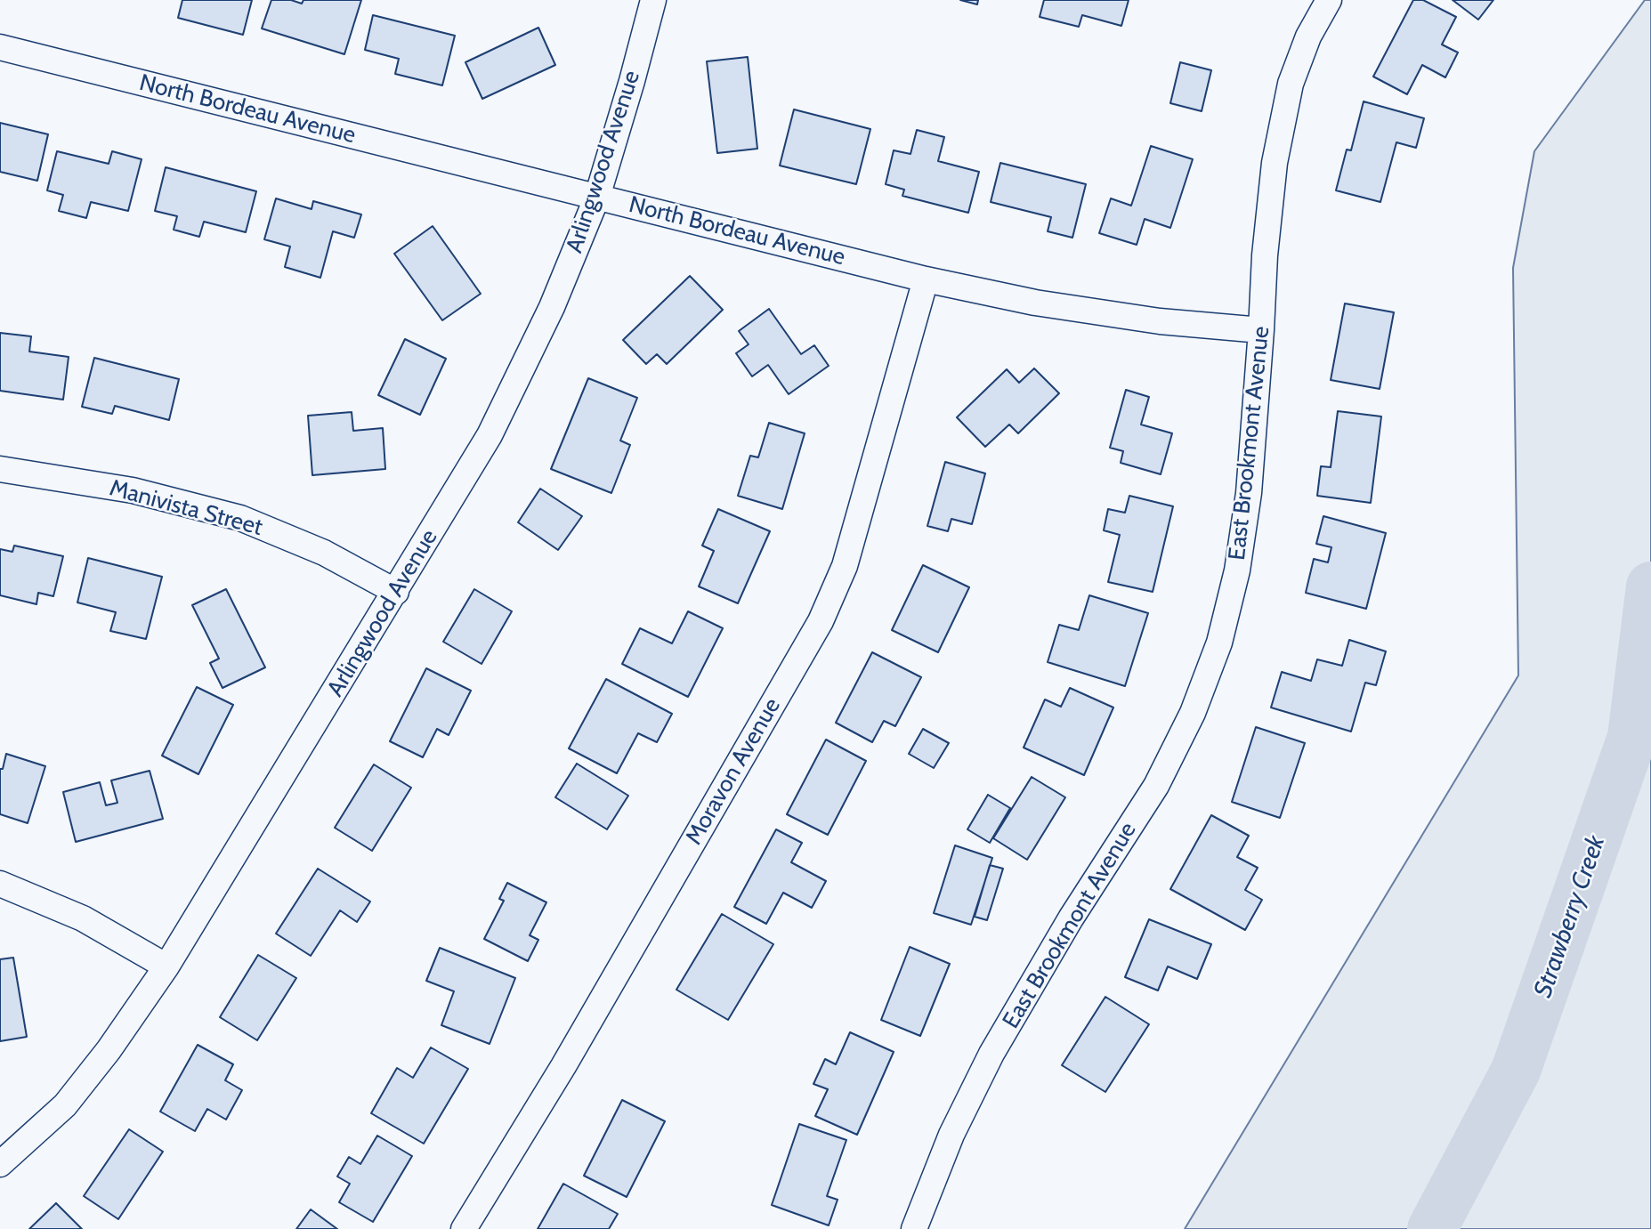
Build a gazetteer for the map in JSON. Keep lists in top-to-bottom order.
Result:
{
  "streets": {
    "street": [
      "North Bordeau Avenue",
      "Arlingwood Avenue",
      "East Brookmont Avenue",
      "Manivista Street",
      "Moravon Avenue"
    ]
  },
  "crossings": [
    ["North Bordeau Avenue", "Arlingwood Avenue"],
    ["North Bordeau Avenue", "East Brookmont Avenue"],
    ["North Bordeau Avenue", "Moravon Avenue"],
    ["Arlingwood Avenue", "Manivista Street"]
  ],
  "water": ["Strawberry Creek"]
}
